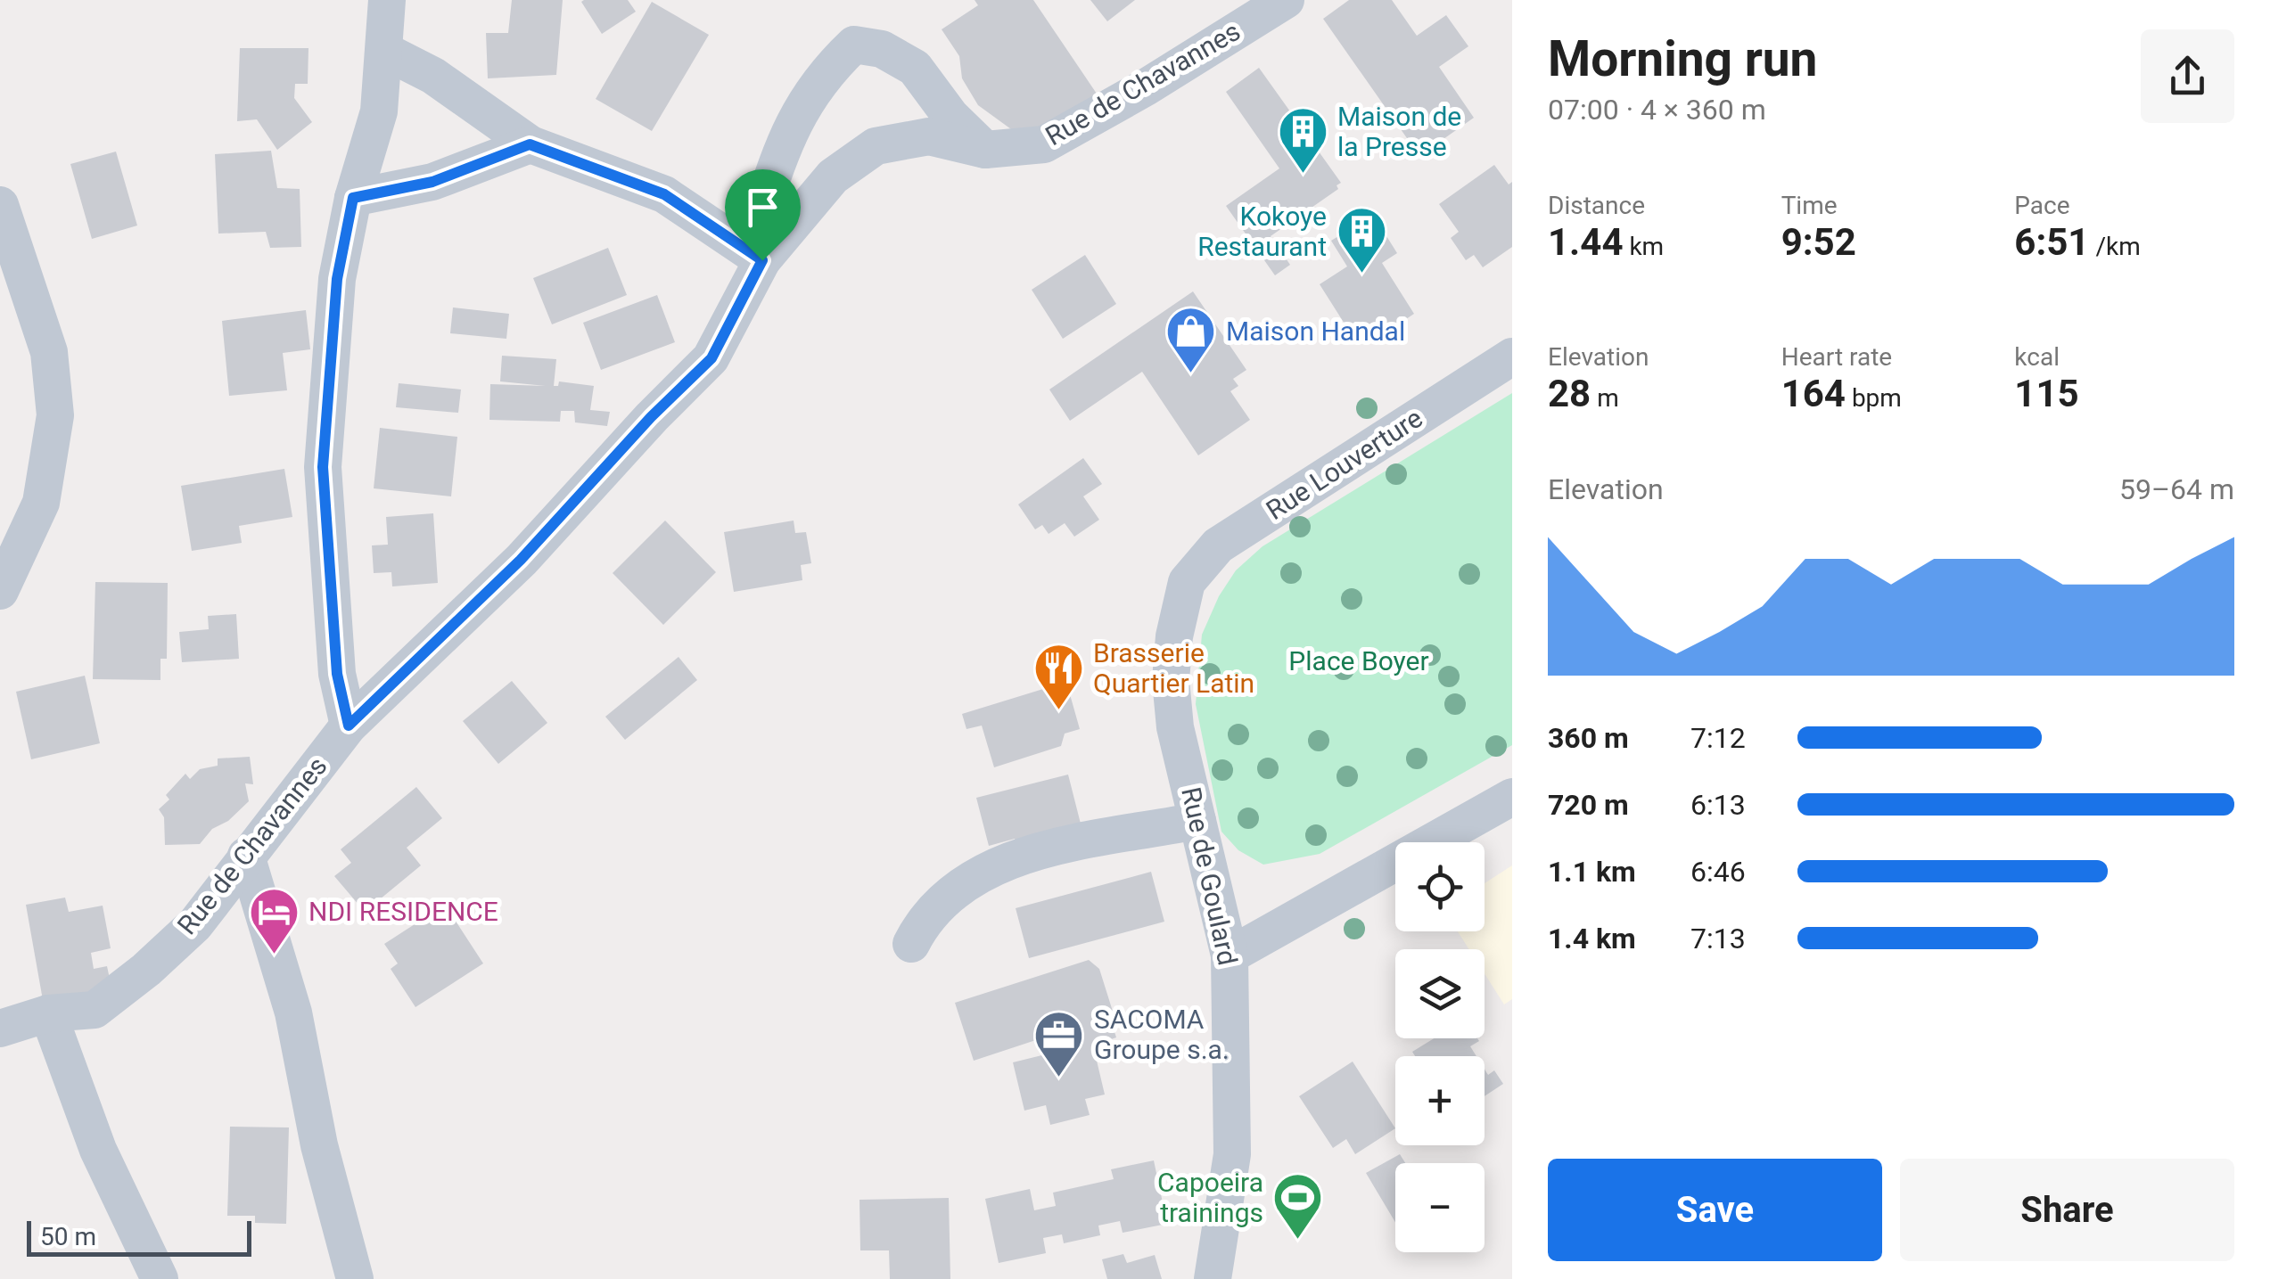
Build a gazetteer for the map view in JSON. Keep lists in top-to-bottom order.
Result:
{
  "streets": {
    "street": ["Rue de Chavannes", "Rue Louverture", "Rue de Goulard"]
  },
  "crossings": [
    ["Rue Louverture", "Rue de Goulard"]
  ],
  "parks": ["Place Boyer"],
  "places": {
    "building": ["Maison de la Presse", "Kokoye Restaurant"],
    "shop": ["Maison Handal"],
    "restaurant": ["Brasserie Quartier Latin"],
    "hotel": ["NDI RESIDENCE"],
    "office": ["SACOMA Groupe s.a."],
    "sports": ["Capoeira trainings"]
  },
  "scale_bar": "50 m",
  "page": {
    "heading": ["Morning run", "07:00 · 4 × 360 m"],
    "stats": [
      ["Distance", "1.44 km"],
      ["Time", "9:52"],
      ["Pace", "6:51 /km"],
      ["Elevation", "28 m"],
      ["Heart rate", "164 bpm"],
      ["kcal", "115"]
    ],
    "chart": ["Elevation", "59–64 m"],
    "list": [
      {
        "name": "360 m",
        "note": "7:12"
      },
      {
        "name": "720 m",
        "note": "6:13"
      },
      {
        "name": "1.1 km",
        "note": "6:46"
      },
      {
        "name": "1.4 km",
        "note": "7:13"
      }
    ],
    "map_buttons": ["+", "−"],
    "buttons": ["Save", "Share"],
    "scale": "50 m"
  }
}
